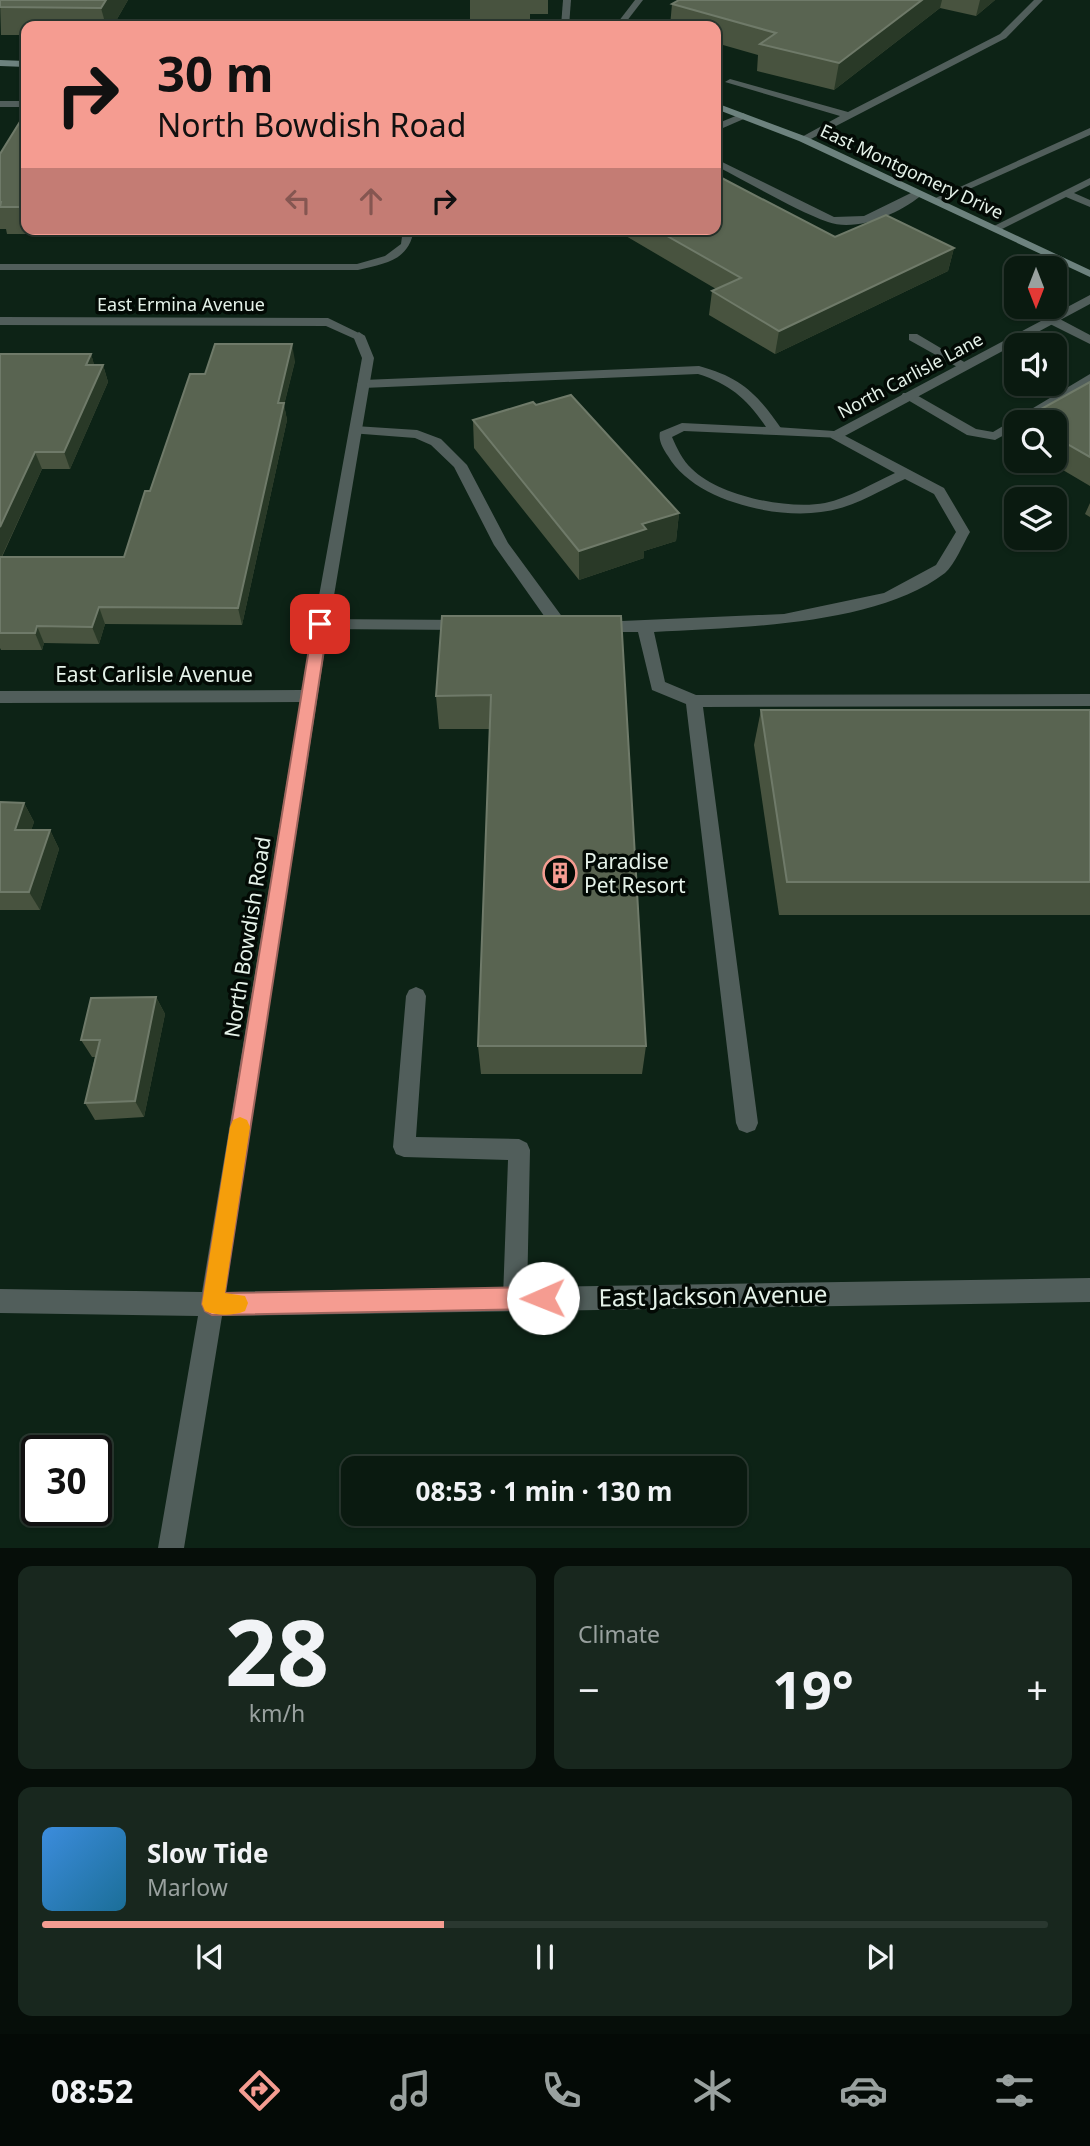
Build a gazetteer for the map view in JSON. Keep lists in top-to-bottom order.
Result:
{
  "streets": {
    "main road": ["East Montgomery Drive"],
    "street": [
      "East Ermina Avenue",
      "North Carlisle Lane",
      "East Carlisle Avenue",
      "North Bowdish Road",
      "East Jackson Avenue"
    ]
  },
  "crossings": [
    ["East Ermina Avenue", "North Bowdish Road"],
    ["East Carlisle Avenue", "North Bowdish Road"],
    ["North Bowdish Road", "East Jackson Avenue"]
  ],
  "places": {
    "building": ["Paradise Pet Resort"]
  },
  "north": "bottom",
  "page": {
    "turn": ["30 m", "North Bowdish Road"],
    "limit": "30",
    "trip": "08:53 · 1 min · 130 m",
    "tile": [
      ["28", "km/h"],
      "Climate"
    ],
    "heat": ["−", "19°", "+"],
    "song": ["Slow Tide", "Marlow"],
    "tabs": "08:52"
  }
}
